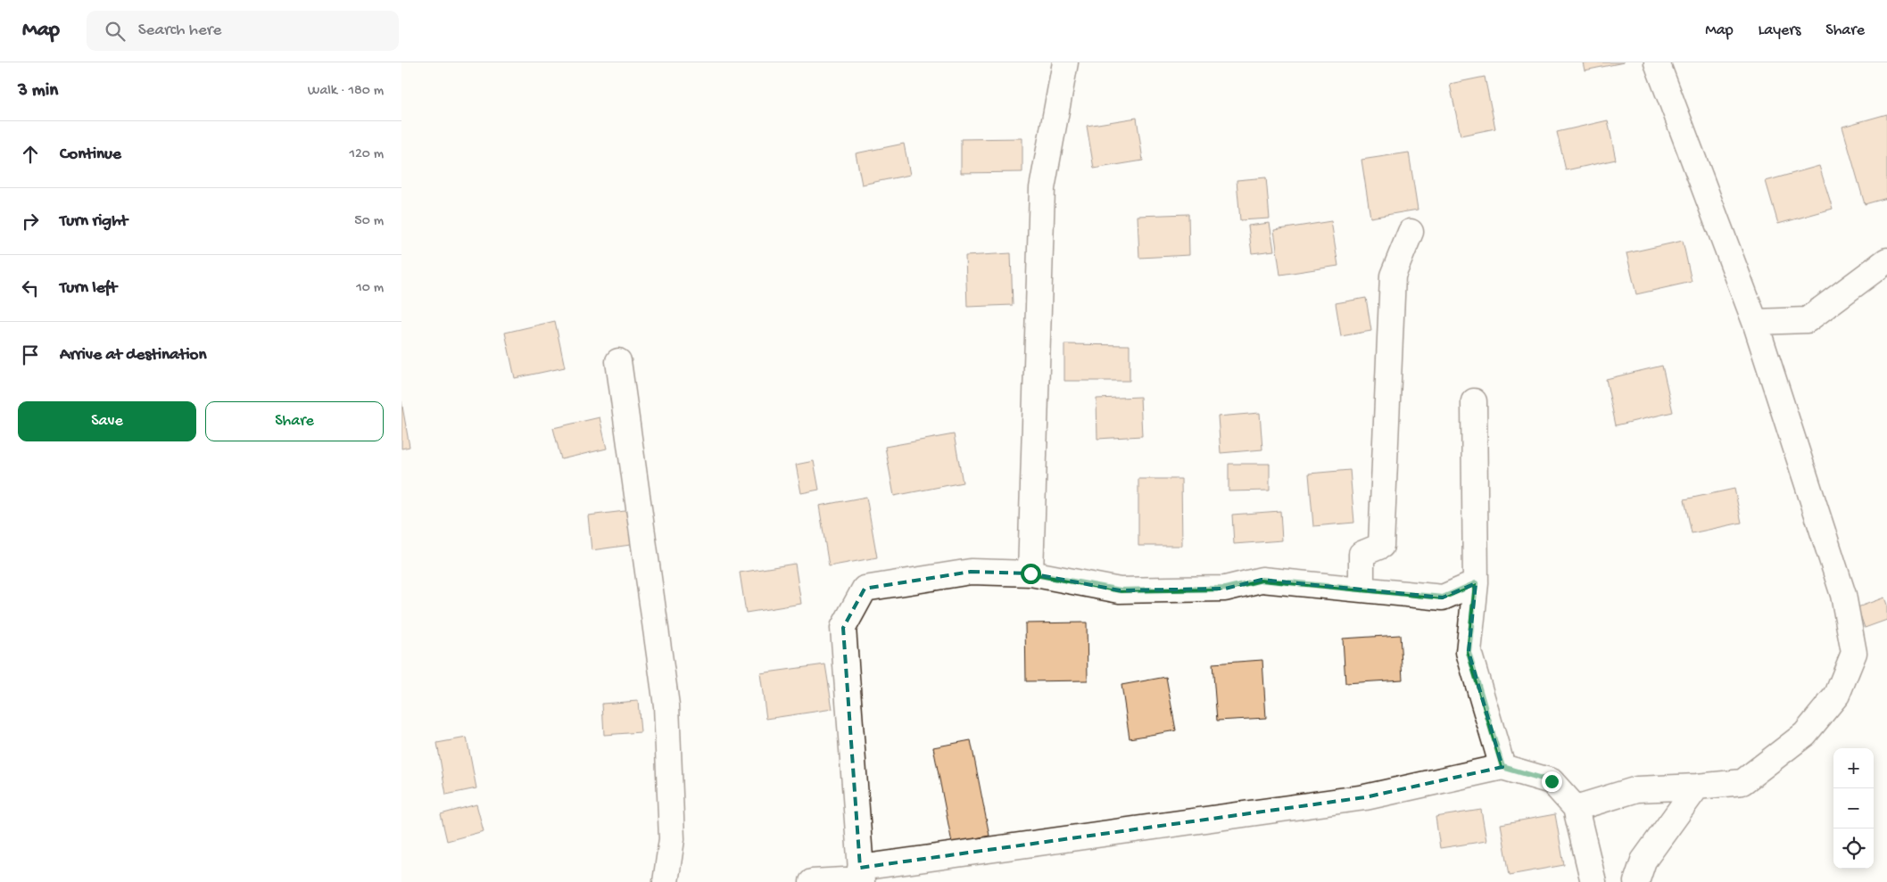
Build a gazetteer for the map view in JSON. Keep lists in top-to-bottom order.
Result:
{
  "page": {
    "header": "Map",
    "search": "Search here",
    "nav": ["Map", "Layers", "Share"],
    "heading": ["3 min", "Walk · 180 m"],
    "list": [
      ["Continue", "120 m"],
      ["Turn right", "50 m"],
      ["Turn left", "10 m"],
      "Arrive at destination"
    ],
    "buttons": ["Save", "Share"],
    "map_buttons": ["+", "−"]
  }
}
